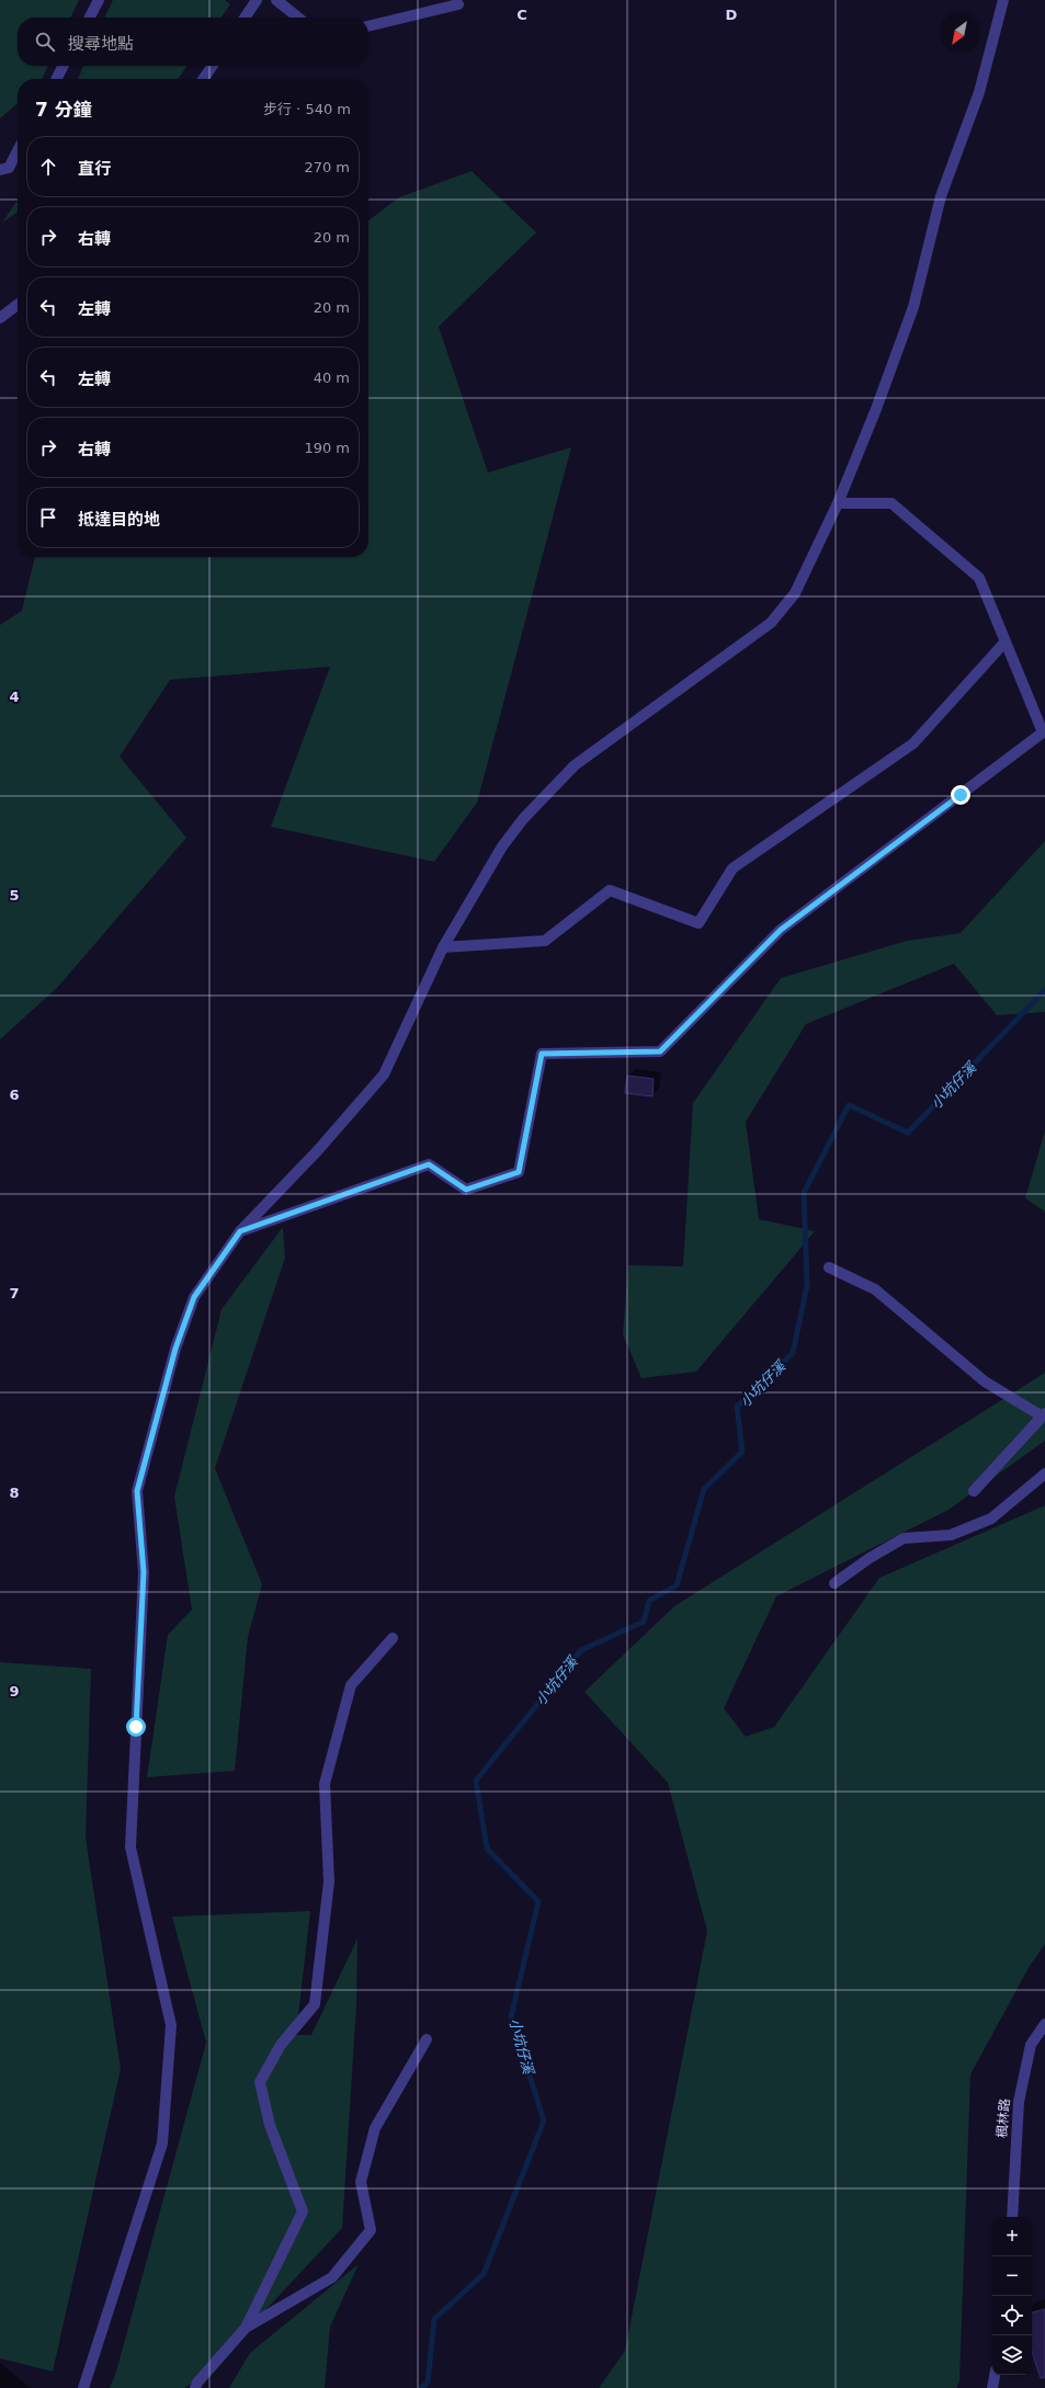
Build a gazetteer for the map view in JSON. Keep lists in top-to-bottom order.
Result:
{
  "streets": {
    "street": ["楓林路"]
  },
  "water": ["小坑仔溪"],
  "north": "bottom left",
  "page": {
    "search": "搜尋地點",
    "heading": ["7 分鐘", "步行 · 540 m"],
    "list": [
      ["直行", "270 m"],
      ["右轉", "20 m"],
      ["左轉", "20 m"],
      ["左轉", "40 m"],
      ["右轉", "190 m"],
      "抵達目的地"
    ],
    "map_buttons": ["+", "−"]
  },
  "grid": {
    "columns": ["C", "D"],
    "rows": [
      "4",
      "5",
      "6",
      "7",
      "8",
      "9"
    ]
  }
}
